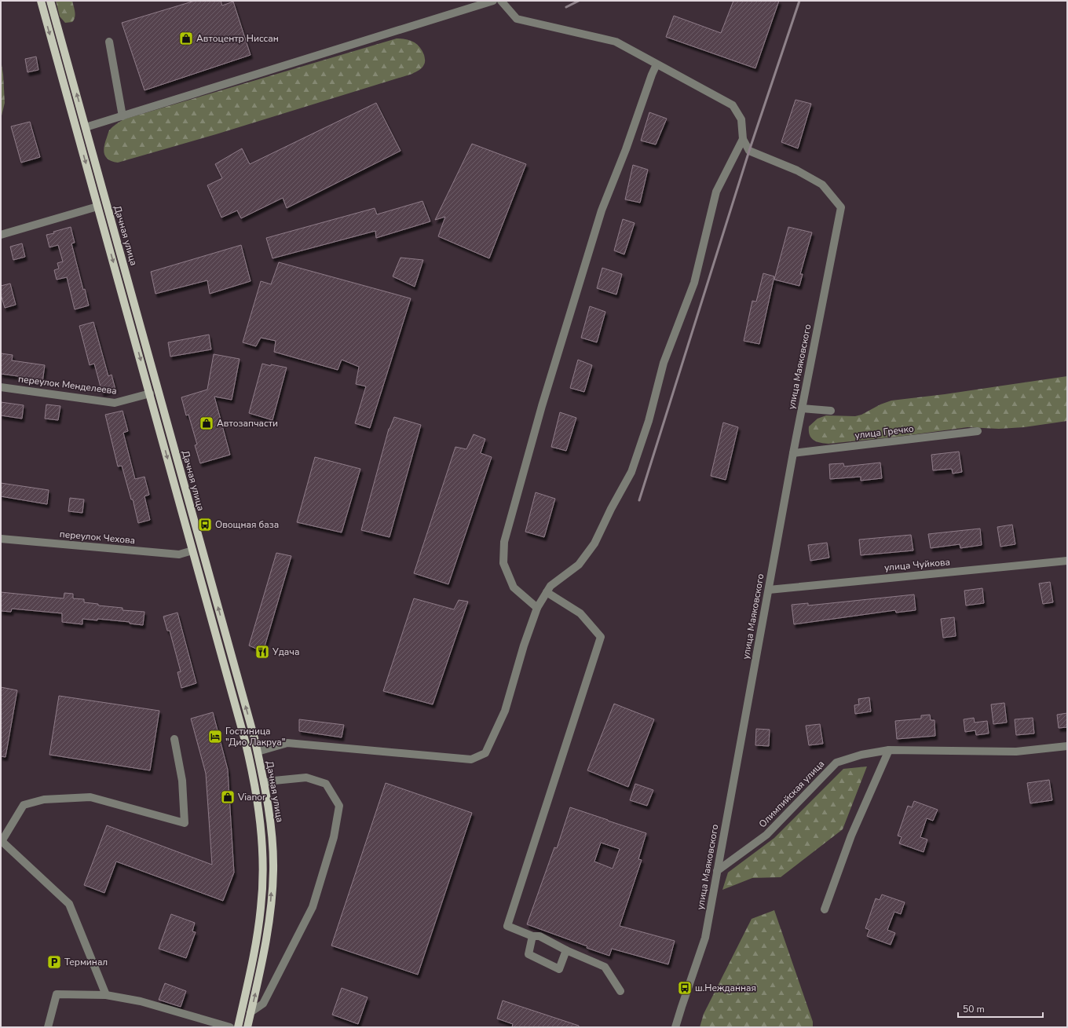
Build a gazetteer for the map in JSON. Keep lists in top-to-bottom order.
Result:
{
  "streets": {
    "main road": ["Дачная улица"],
    "street": [
      "улица Маяковского",
      "переулок Менделеева",
      "улица Гречко",
      "переулок Чехова",
      "улица Чуйкова",
      "Олимпийская улица"
    ]
  },
  "crossings": [
    ["Дачная улица", "переулок Менделеева"],
    ["Дачная улица", "переулок Чехова"],
    ["улица Маяковского", "улица Гречко"],
    ["улица Маяковского", "улица Чуйкова"],
    ["улица Маяковского", "Олимпийская улица"]
  ],
  "places": {
    "shop": ["Автоцентр Ниссан", "Автозапчасти", "Vianor"],
    "bus stop": ["Овощная база", "ш.Нежданная"],
    "restaurant": ["Удача"],
    "hotel": ["Гостиница \"Дио Лакруа\""],
    "parking": ["Терминал"]
  },
  "scale_bar": "50 m"
}
